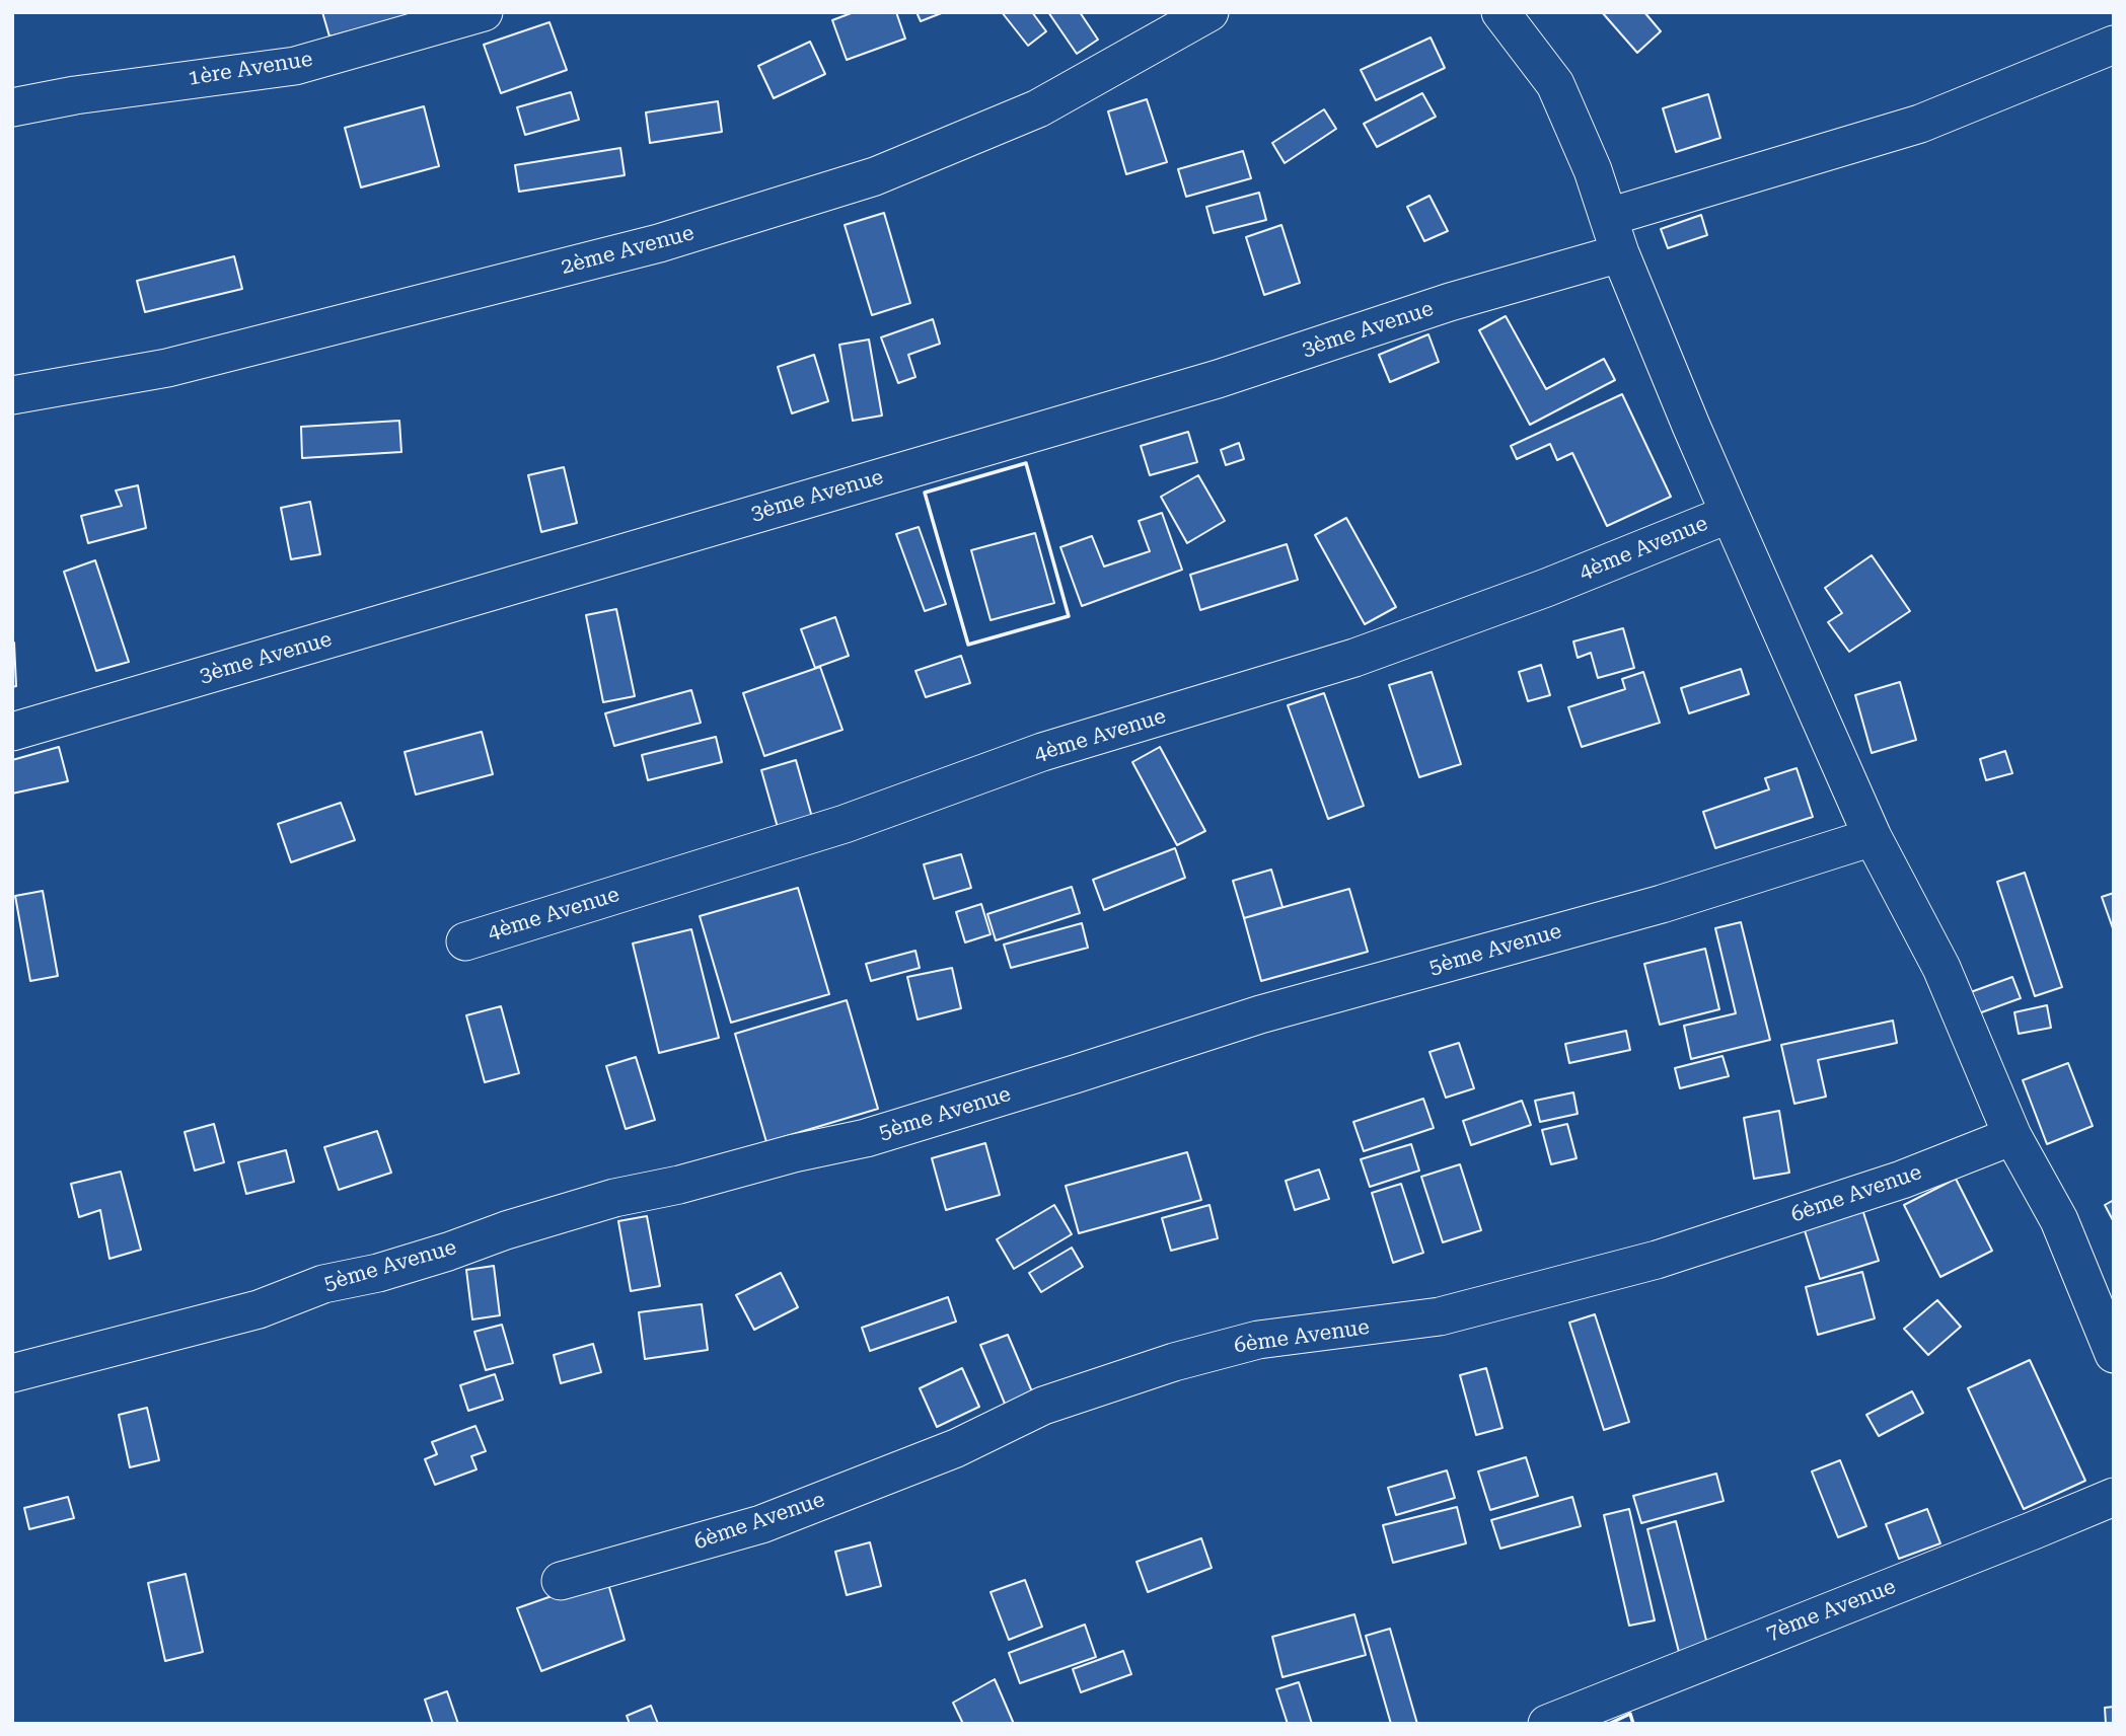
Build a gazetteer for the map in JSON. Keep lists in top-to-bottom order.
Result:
{
  "streets": {
    "street": [
      "1ère Avenue",
      "2ème Avenue",
      "3ème Avenue",
      "4ème Avenue",
      "5ème Avenue",
      "6ème Avenue",
      "7ème Avenue"
    ]
  }
}
